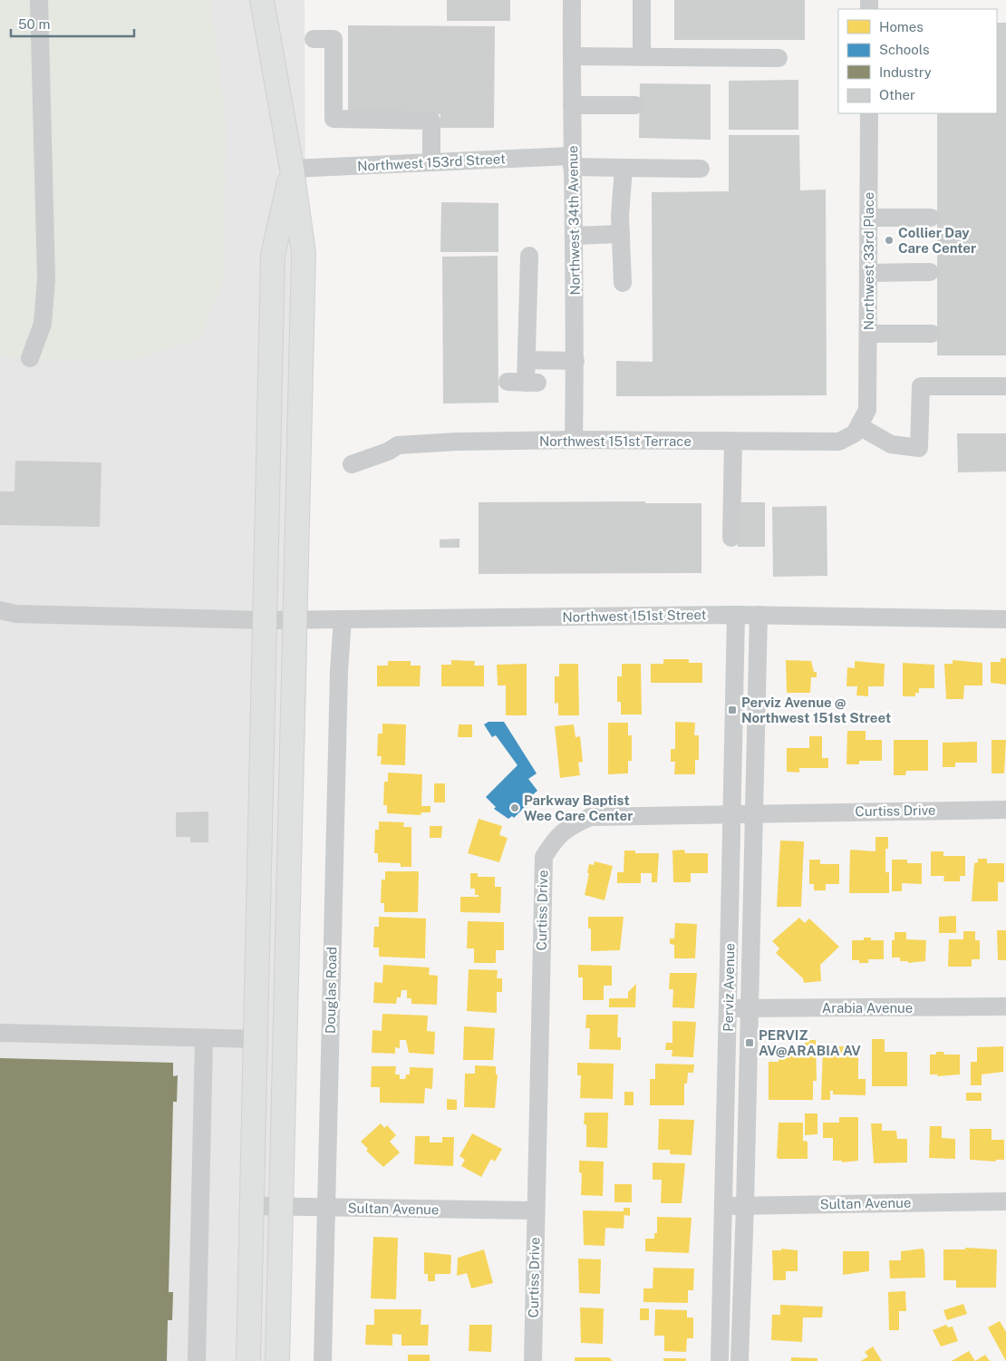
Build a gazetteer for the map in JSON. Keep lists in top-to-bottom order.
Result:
{
  "streets": {
    "street": [
      "Northwest 153rd Street",
      "Northwest 34th Avenue",
      "Northwest 33rd Place",
      "Northwest 151st Terrace",
      "Northwest 151st Street",
      "Curtiss Drive",
      "Perviz Avenue",
      "Douglas Road",
      "Arabia Avenue",
      "Sultan Avenue"
    ]
  },
  "crossings": [
    ["Northwest 153rd Street", "Northwest 34th Avenue"],
    ["Northwest 34th Avenue", "Northwest 151st Terrace"],
    ["Northwest 33rd Place", "Northwest 151st Terrace"],
    ["Northwest 151st Street", "Perviz Avenue"],
    ["Northwest 151st Street", "Douglas Road"],
    ["Curtiss Drive", "Perviz Avenue"],
    ["Curtiss Drive", "Sultan Avenue"],
    ["Perviz Avenue", "Arabia Avenue"],
    ["Perviz Avenue", "Sultan Avenue"],
    ["Douglas Road", "Sultan Avenue"]
  ],
  "places": {
    "other": ["Collier Day Care Center", "Parkway Baptist Wee Care Center"],
    "transit": ["Perviz Avenue @ Northwest 151st Street", "PERVIZ AV@ARABIA AV"]
  },
  "legend": [
    "Homes",
    "Schools",
    "Industry",
    "Other"
  ],
  "scale_bar": "50 m"
}
